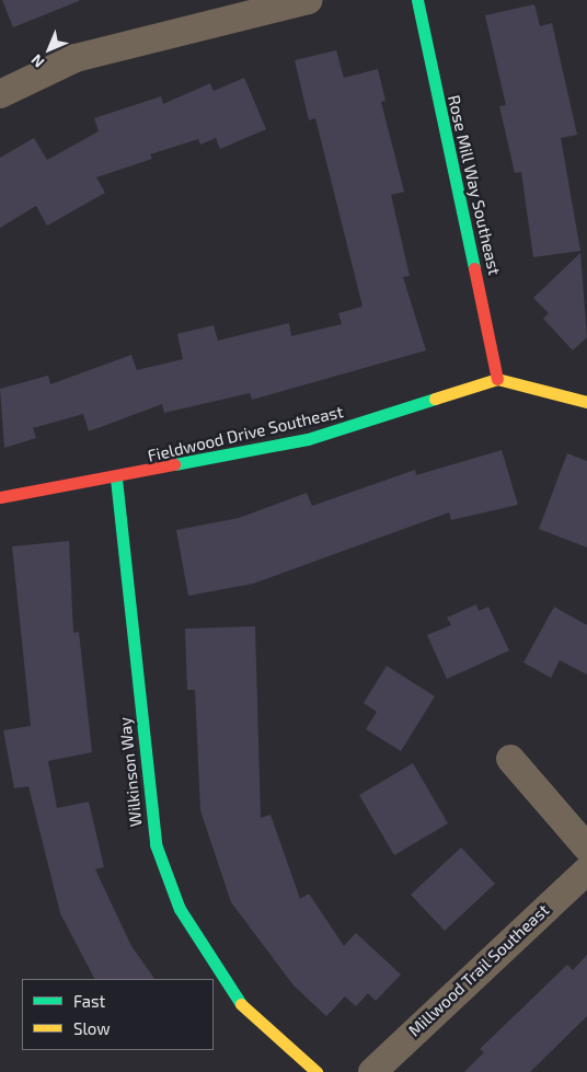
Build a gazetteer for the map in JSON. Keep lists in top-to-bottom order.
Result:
{
  "streets": {
    "street": [
      "Rose Mill Way Southeast",
      "Fieldwood Drive Southeast",
      "Wilkinson Way",
      "Millwood Trail Southeast"
    ]
  },
  "crossings": [
    ["Rose Mill Way Southeast", "Fieldwood Drive Southeast"],
    ["Fieldwood Drive Southeast", "Wilkinson Way"]
  ],
  "legend": ["Fast", "Slow"],
  "north": "bottom left"
}
